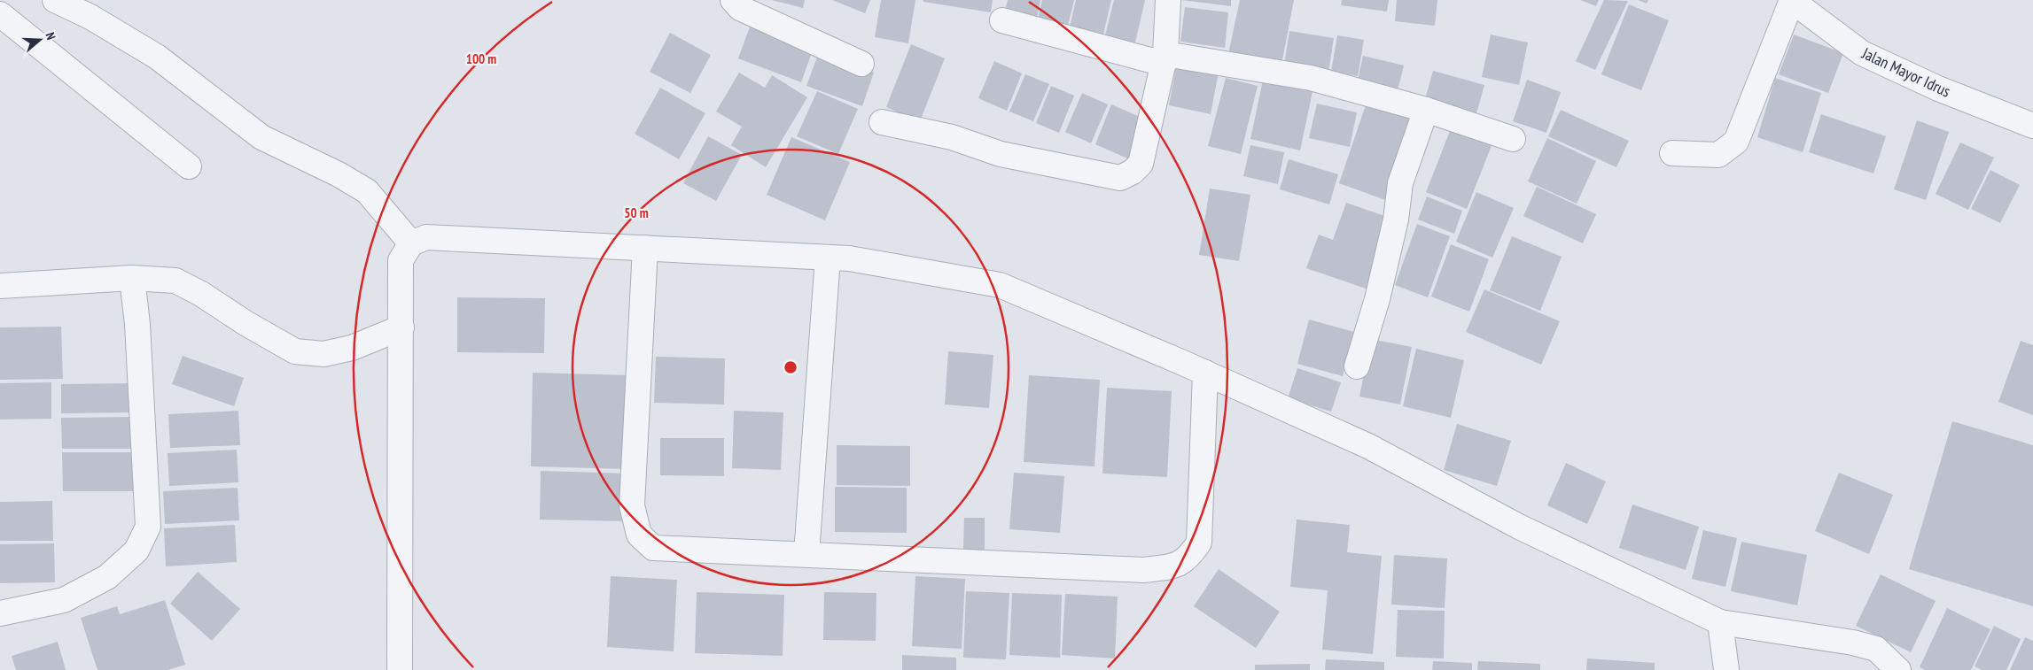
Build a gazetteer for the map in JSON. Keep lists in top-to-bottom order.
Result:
{
  "streets": {
    "street": ["Jalan Mayor Idrus"]
  },
  "north": "right",
  "rings": ["100 m", "50 m"]
}
